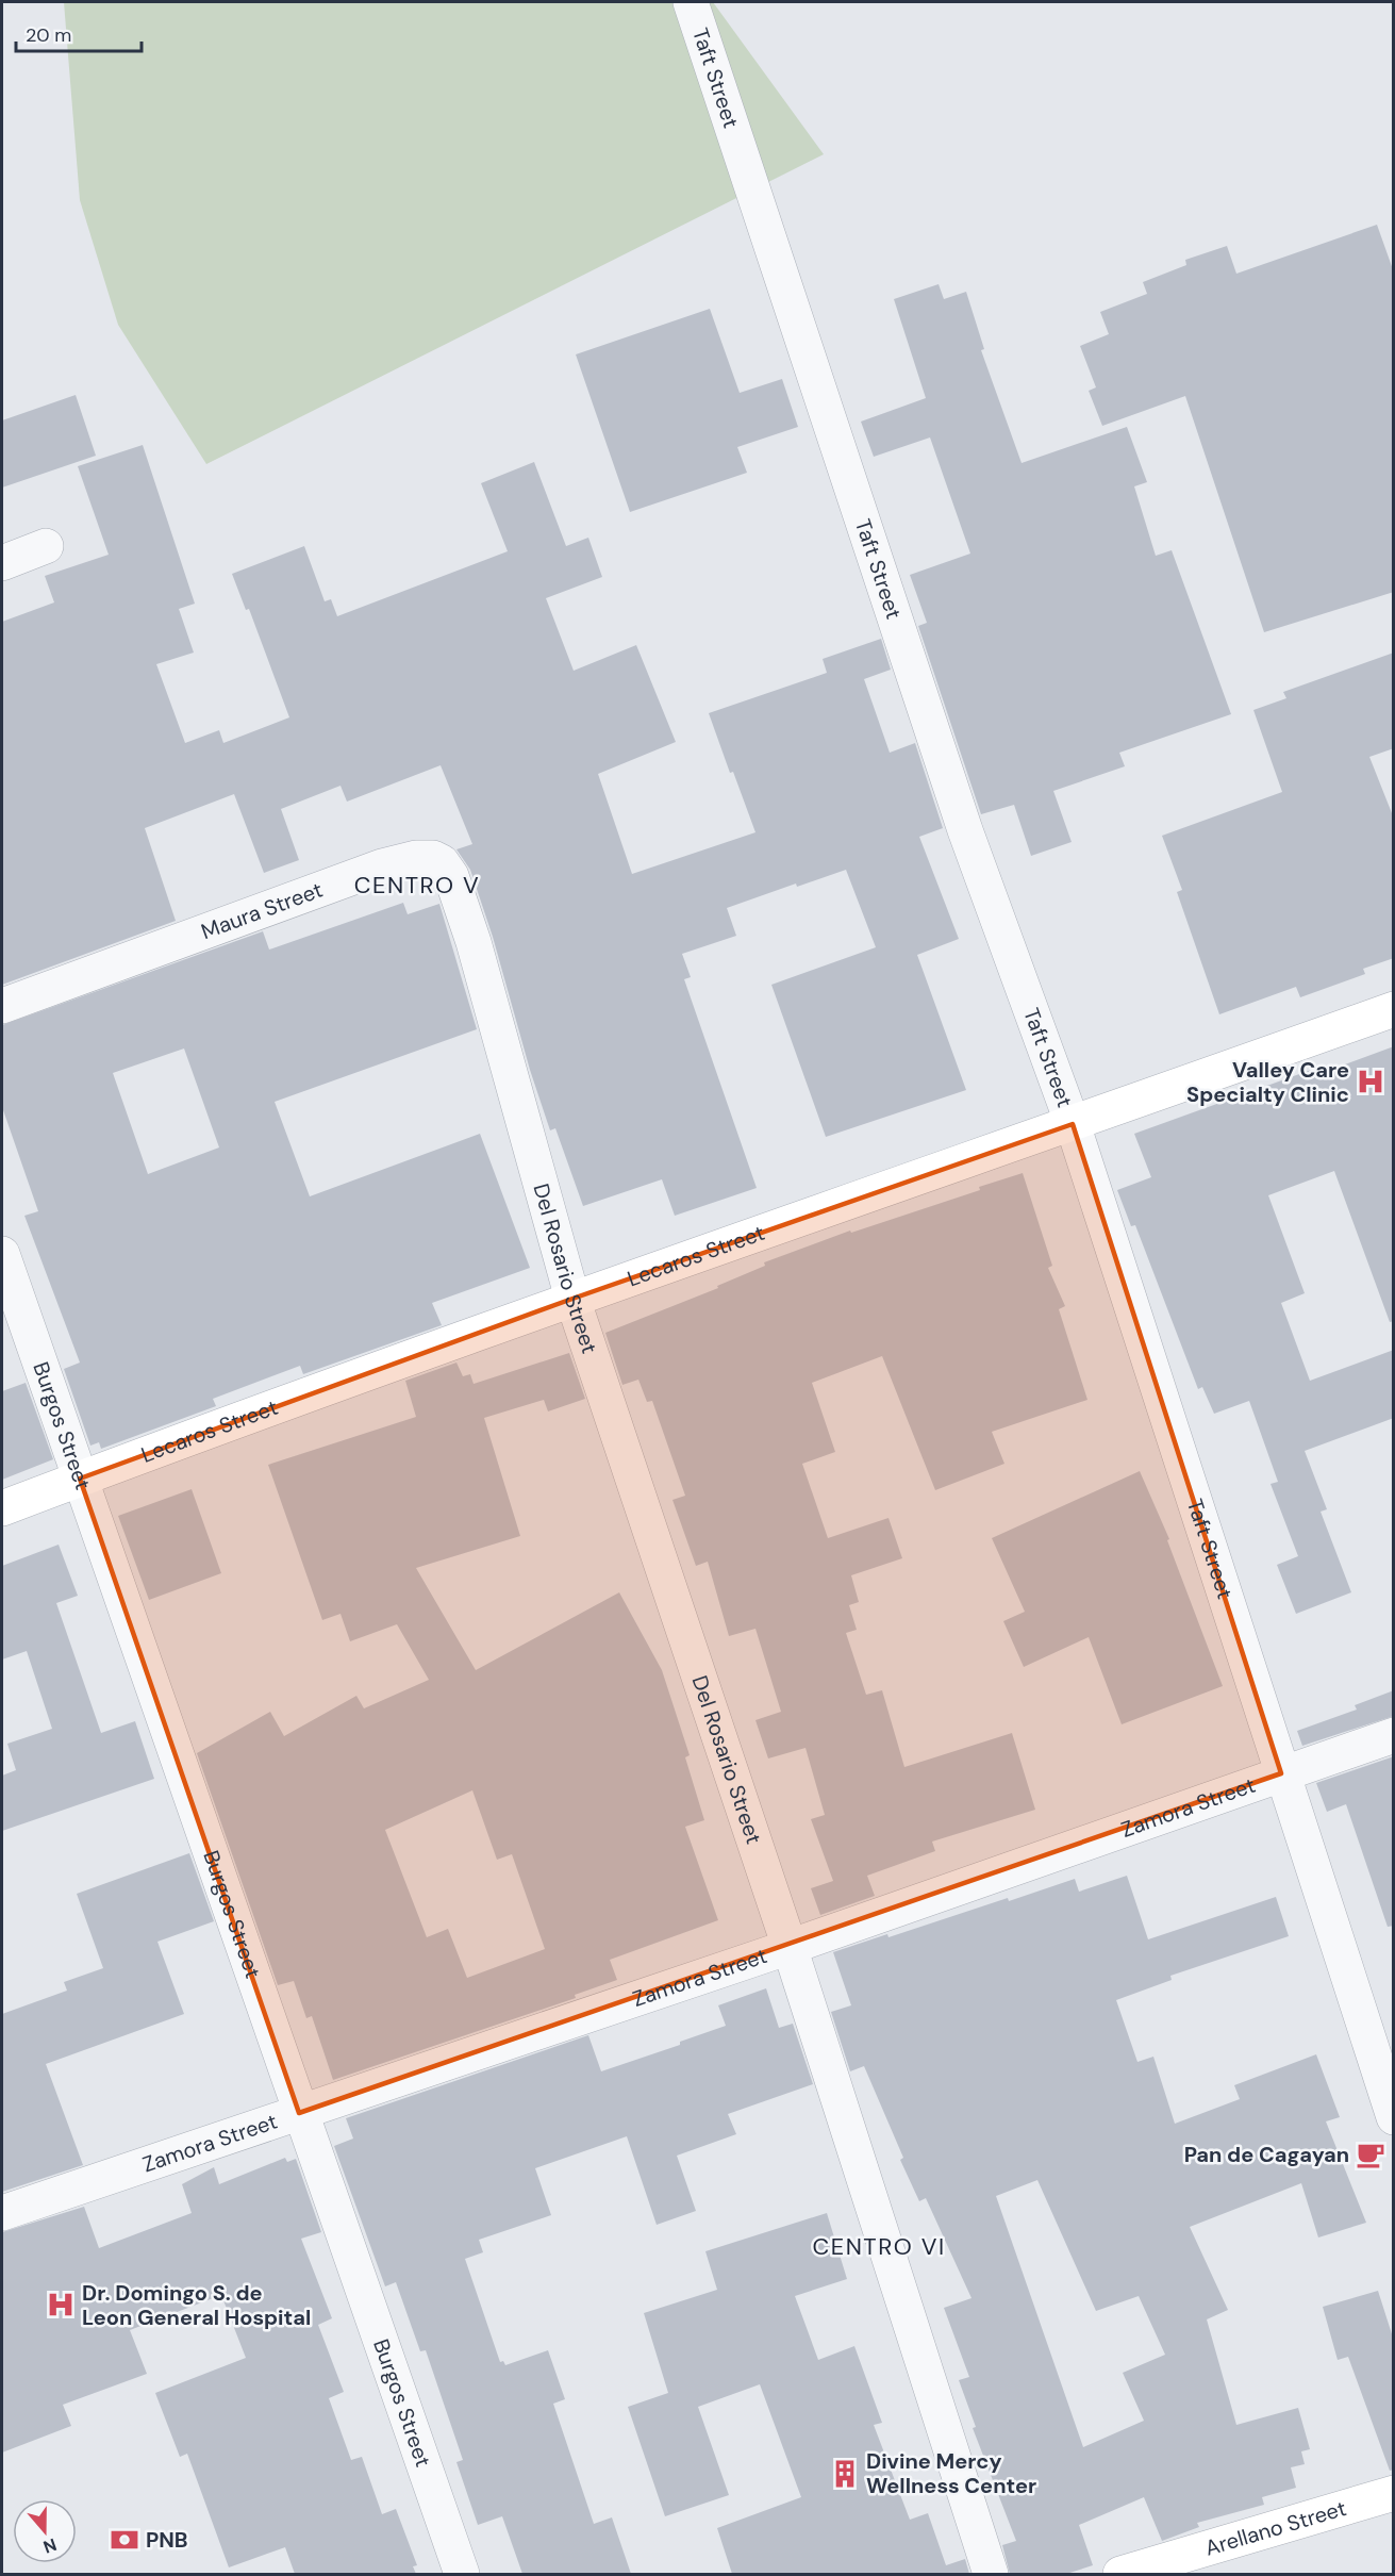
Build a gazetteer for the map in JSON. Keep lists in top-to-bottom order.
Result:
{
  "streets": {
    "street": [
      "Taft Street",
      "Maura Street",
      "Lecaros Street",
      "Del Rosario Street",
      "Burgos Street",
      "Zamora Street",
      "Arellano Street"
    ]
  },
  "crossings": [
    ["Taft Street", "Lecaros Street"],
    ["Taft Street", "Zamora Street"],
    ["Maura Street", "Del Rosario Street"],
    ["Lecaros Street", "Del Rosario Street"],
    ["Lecaros Street", "Burgos Street"],
    ["Del Rosario Street", "Zamora Street"],
    ["Burgos Street", "Zamora Street"]
  ],
  "districts": ["CENTRO V", "CENTRO VI"],
  "places": {
    "hospital": ["Valley Care Specialty Clinic", "Dr. Domingo S. de Leon General Hospital"],
    "cafe": ["Pan de Cagayan"],
    "building": ["Divine Mercy Wellness Center"],
    "bank": ["PNB"]
  },
  "scale_bar": "20 m",
  "north": "bottom"
}
